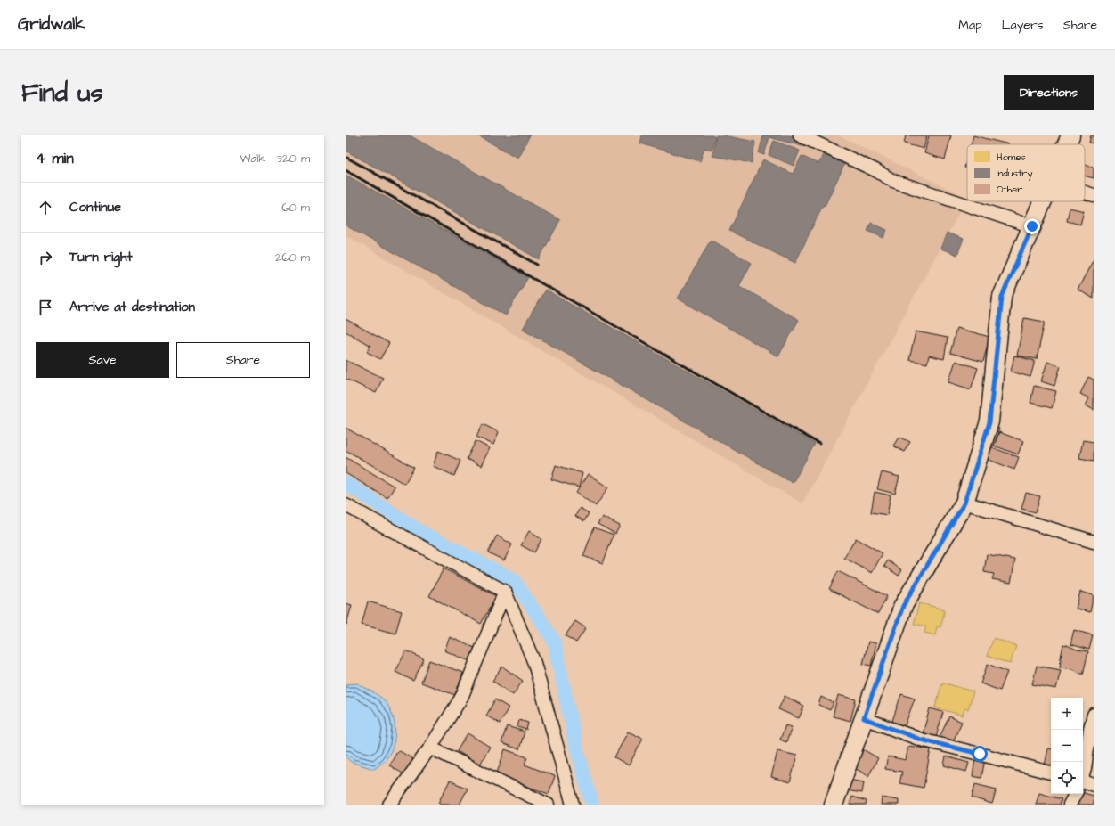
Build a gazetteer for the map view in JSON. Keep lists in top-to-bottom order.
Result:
{
  "legend": ["Homes", "Industry", "Other"],
  "page": {
    "header": "Gridwalk",
    "nav": ["Map", "Layers", "Share"],
    "buttons": [
      "Directions",
      ["Save", "Share"]
    ],
    "title": "Find us",
    "heading": ["4 min", "Walk · 320 m"],
    "list": [
      ["Continue", "60 m"],
      ["Turn right", "260 m"],
      "Arrive at destination"
    ],
    "map_buttons": ["+", "−"]
  }
}
